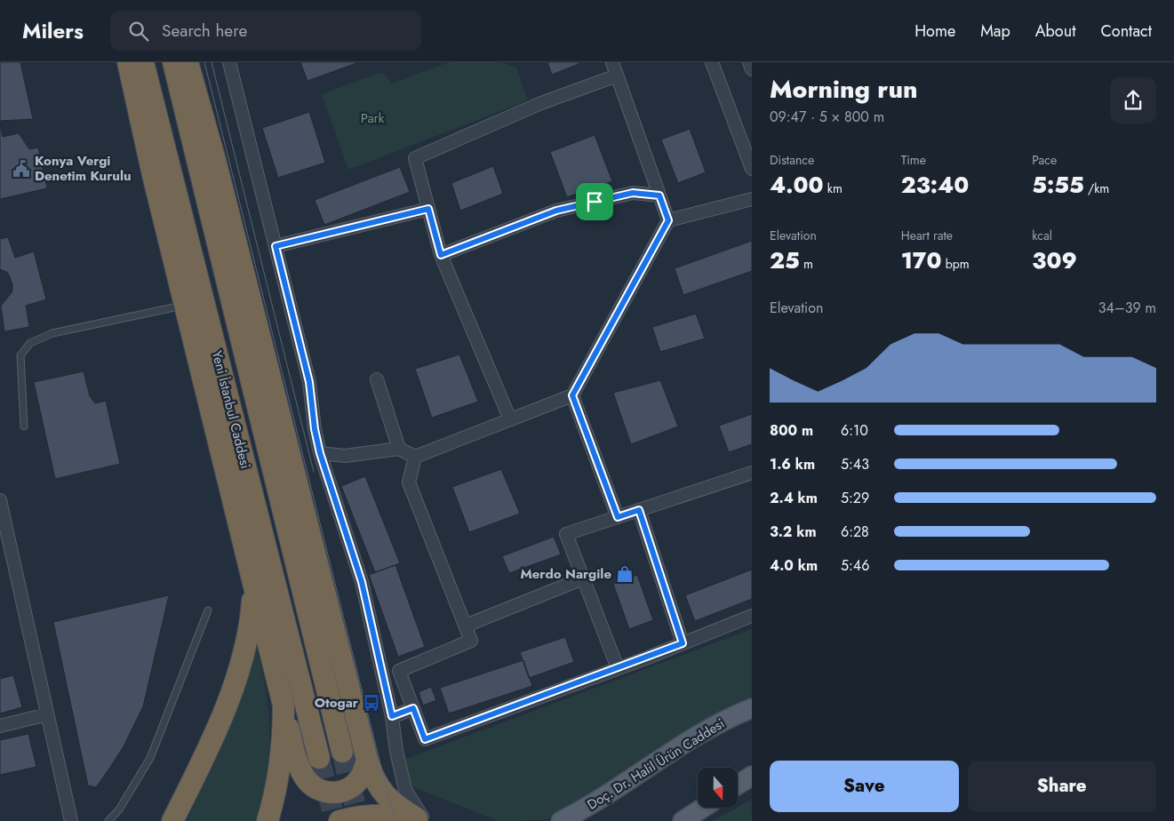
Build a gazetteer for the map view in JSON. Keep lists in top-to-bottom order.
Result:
{
  "streets": {
    "highway": ["Yeni İstanbul Caddesi"],
    "main road": ["Doç. Dr. Halil Ürün Caddesi"]
  },
  "parks": ["Park"],
  "places": {
    "public building": ["Konya Vergi Denetim Kurulu"],
    "shop": ["Merdo Nargile"],
    "bus stop": ["Otogar"]
  },
  "north": "bottom",
  "page": {
    "header": "Milers",
    "search": "Search here",
    "nav": [
      "Home",
      "Map",
      "About",
      "Contact"
    ],
    "heading": ["Morning run", "09:47 · 5 × 800 m"],
    "stats": [
      ["Distance", "4.00 km"],
      ["Time", "23:40"],
      ["Pace", "5:55 /km"],
      ["Elevation", "25 m"],
      ["Heart rate", "170 bpm"],
      ["kcal", "309"]
    ],
    "chart": ["Elevation", "34–39 m"],
    "list": [
      {
        "name": "800 m",
        "note": "6:10"
      },
      {
        "name": "1.6 km",
        "note": "5:43"
      },
      {
        "name": "2.4 km",
        "note": "5:29"
      },
      {
        "name": "3.2 km",
        "note": "6:28"
      },
      {
        "name": "4.0 km",
        "note": "5:46"
      }
    ],
    "buttons": ["Save", "Share"]
  }
}
